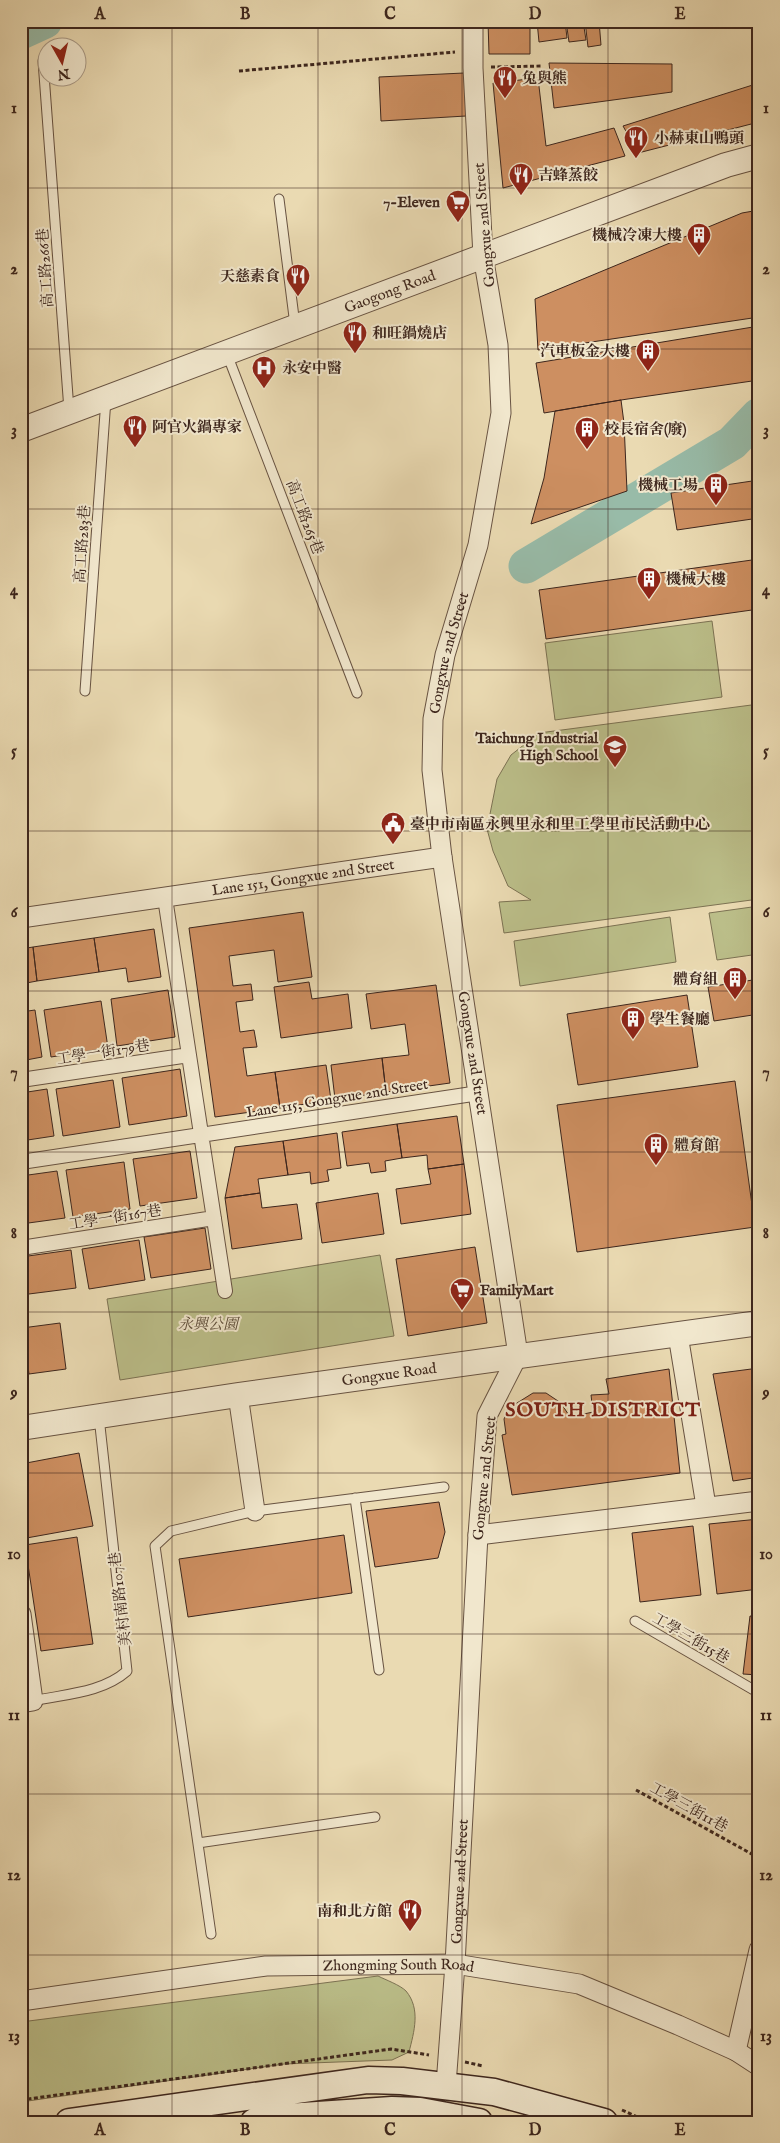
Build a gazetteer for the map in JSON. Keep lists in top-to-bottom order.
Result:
{
  "streets": {
    "street": [
      "Gongxue 2nd Street",
      "Gaogong Road",
      "Lane 151, Gongxue 2nd Street",
      "工學一街179巷",
      "Lane 115, Gongxue 2nd Street",
      "工學一街167巷",
      "Gongxue Road",
      "Zhongming South Road"
    ],
    "lane": [
      "高工路266巷",
      "高工路265巷",
      "高工路283巷",
      "美村南路107巷",
      "工學三街15巷"
    ],
    "path": ["工學三街11巷"]
  },
  "crossings": [
    ["Gongxue 2nd Street", "Gaogong Road"],
    ["Gongxue 2nd Street", "Lane 151, Gongxue 2nd Street"],
    ["Gongxue 2nd Street", "Lane 115, Gongxue 2nd Street"],
    ["Gongxue 2nd Street", "Gongxue Road"],
    ["Gongxue 2nd Street", "Zhongming South Road"],
    ["高工路266巷", "Gaogong Road"],
    ["Gaogong Road", "高工路265巷"],
    ["Gaogong Road", "高工路283巷"],
    ["Gongxue Road", "美村南路107巷"]
  ],
  "districts": ["SOUTH DISTRICT"],
  "parks": ["永興公園"],
  "places": {
    "restaurant": [
      "兔與熊",
      "小赫東山鴨頭",
      "吉蜂蒸餃",
      "天慈素食",
      "和旺鍋燒店",
      "阿官火鍋專家",
      "南和北方館"
    ],
    "supermarket": ["7-Eleven", "FamilyMart"],
    "building": [
      "機械冷凍大樓",
      "汽車板金大樓",
      "校長宿舍(廢)",
      "機械工場",
      "機械大樓",
      "體育組",
      "學生餐廳",
      "體育館"
    ],
    "hospital": ["永安中醫"],
    "school or university": ["Taichung Industrial High School"],
    "public building": ["臺中市南區永興里永和里工學里市民活動中心"]
  },
  "north": "bottom",
  "grid": {
    "columns": [
      "A",
      "B",
      "C",
      "D",
      "E"
    ],
    "rows": [
      "1",
      "2",
      "3",
      "4",
      "5",
      "6",
      "7",
      "8",
      "9",
      "10",
      "11",
      "12",
      "13"
    ]
  }
}
